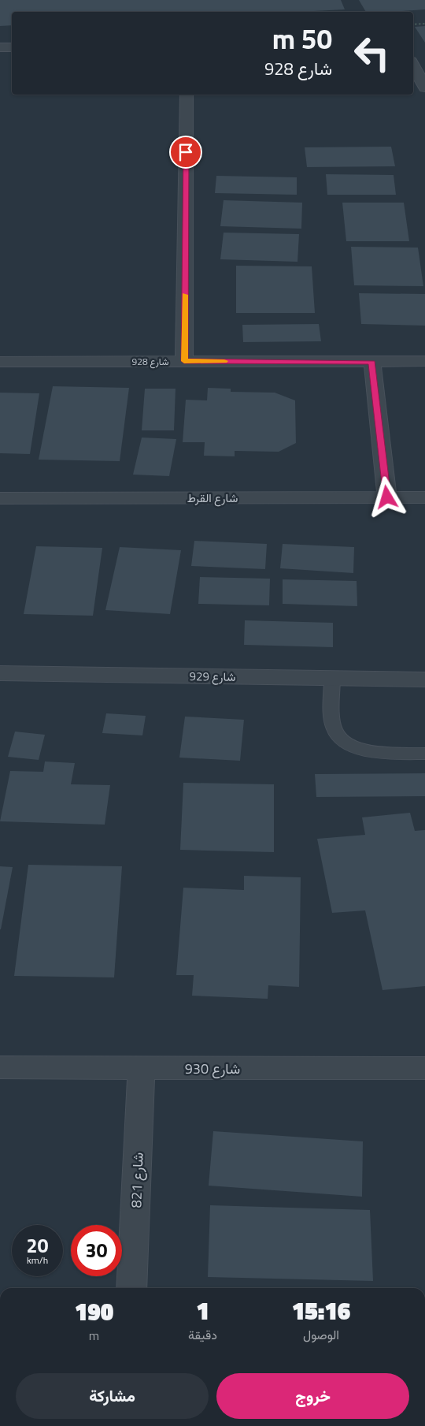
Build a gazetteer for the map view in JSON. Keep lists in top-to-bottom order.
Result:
{
  "streets": {
    "street": [
      "شارع 928",
      "شارع القرط",
      "شارع 929",
      "شارع 930",
      "شارع 821"
    ]
  },
  "crossings": [
    ["شارع 930", "شارع 821"]
  ],
  "page": {
    "turn": ["50 m", "شارع 928"],
    "speed": "20 km/h",
    "limit": "30",
    "eta": [
      "15:16",
      "الوصول",
      "1",
      "دقيقة",
      "190",
      "m"
    ],
    "buttons": ["خروج", "مشاركة"]
  }
}
